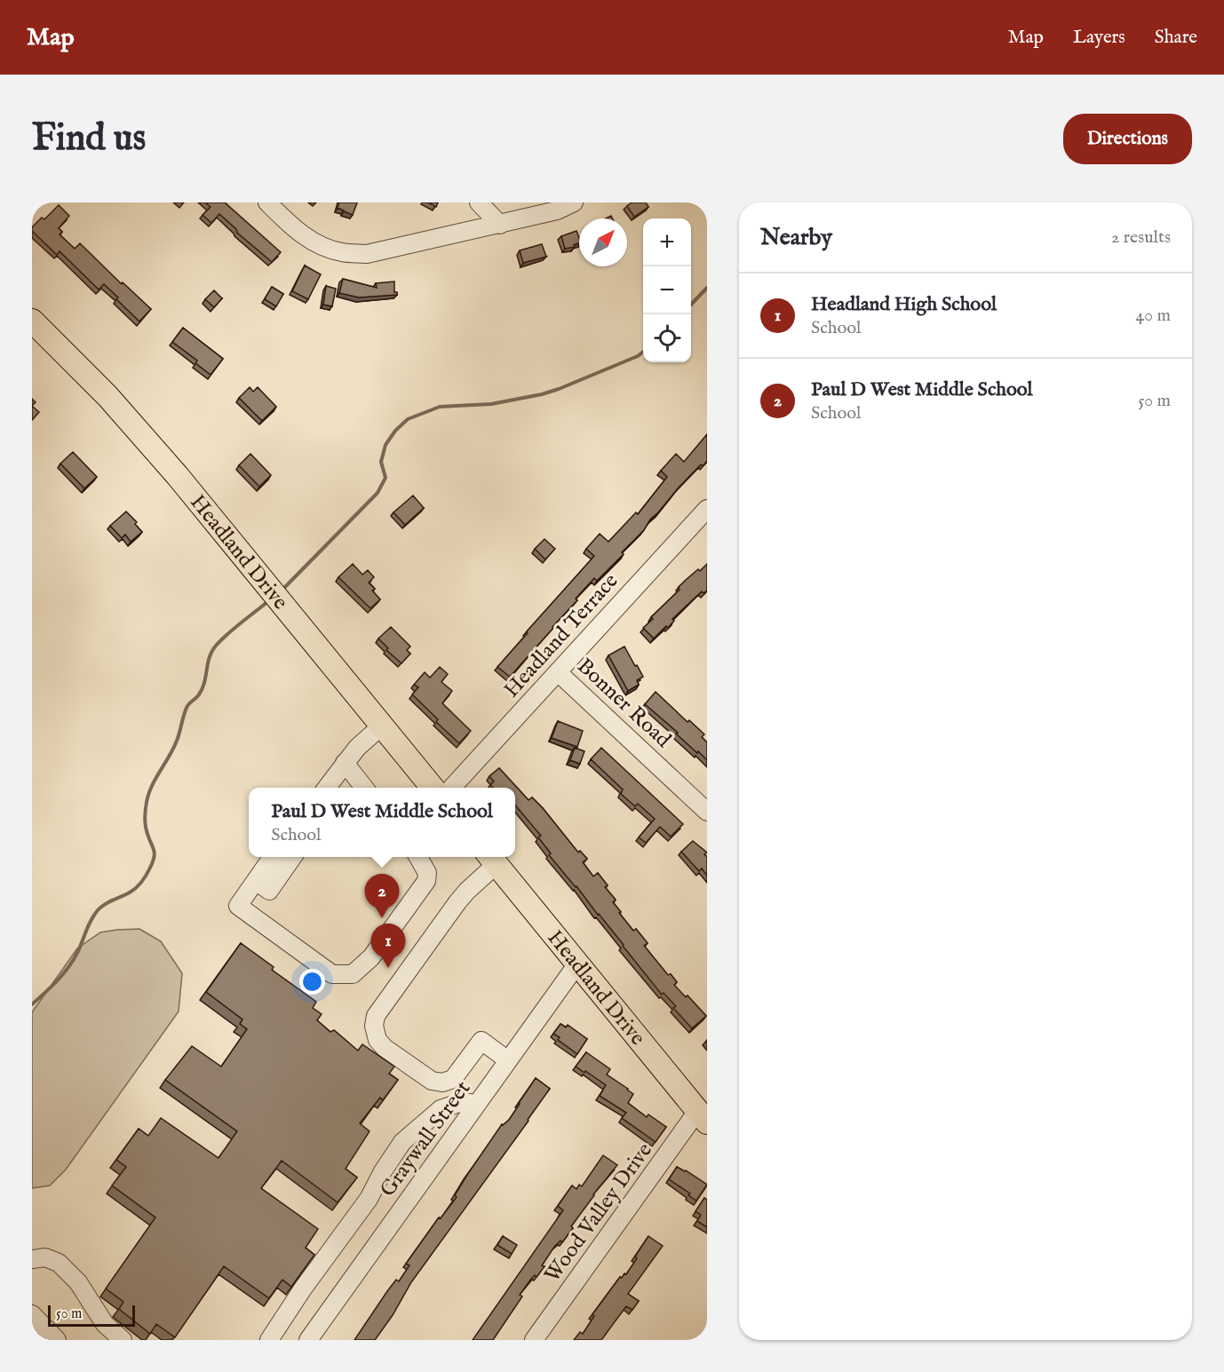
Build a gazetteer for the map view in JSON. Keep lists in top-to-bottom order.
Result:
{
  "streets": {
    "main road": ["Headland Drive"],
    "street": [
      "Headland Terrace",
      "Bonner Road",
      "Graywall Street",
      "Wood Valley Drive"
    ]
  },
  "crossings": [
    ["Headland Drive", "Graywall Street"],
    ["Headland Drive", "Wood Valley Drive"],
    ["Headland Terrace", "Bonner Road"]
  ],
  "scale_bar": "50 m",
  "north": "top right",
  "page": {
    "header": "Map",
    "nav": ["Map", "Layers", "Share"],
    "buttons": "Directions",
    "title": "Find us",
    "heading": ["Nearby", "2 results"],
    "map_buttons": ["+", "−"],
    "list": [
      {
        "mark": "1",
        "name": "Headland High School",
        "note": "School",
        "value": "40 m"
      },
      {
        "mark": "2",
        "name": "Paul D West Middle School",
        "note": "School",
        "value": "50 m"
      }
    ],
    "popup": ["Paul D West Middle School", "School"],
    "pins": ["2", "1"],
    "scale": "50 m"
  }
}
